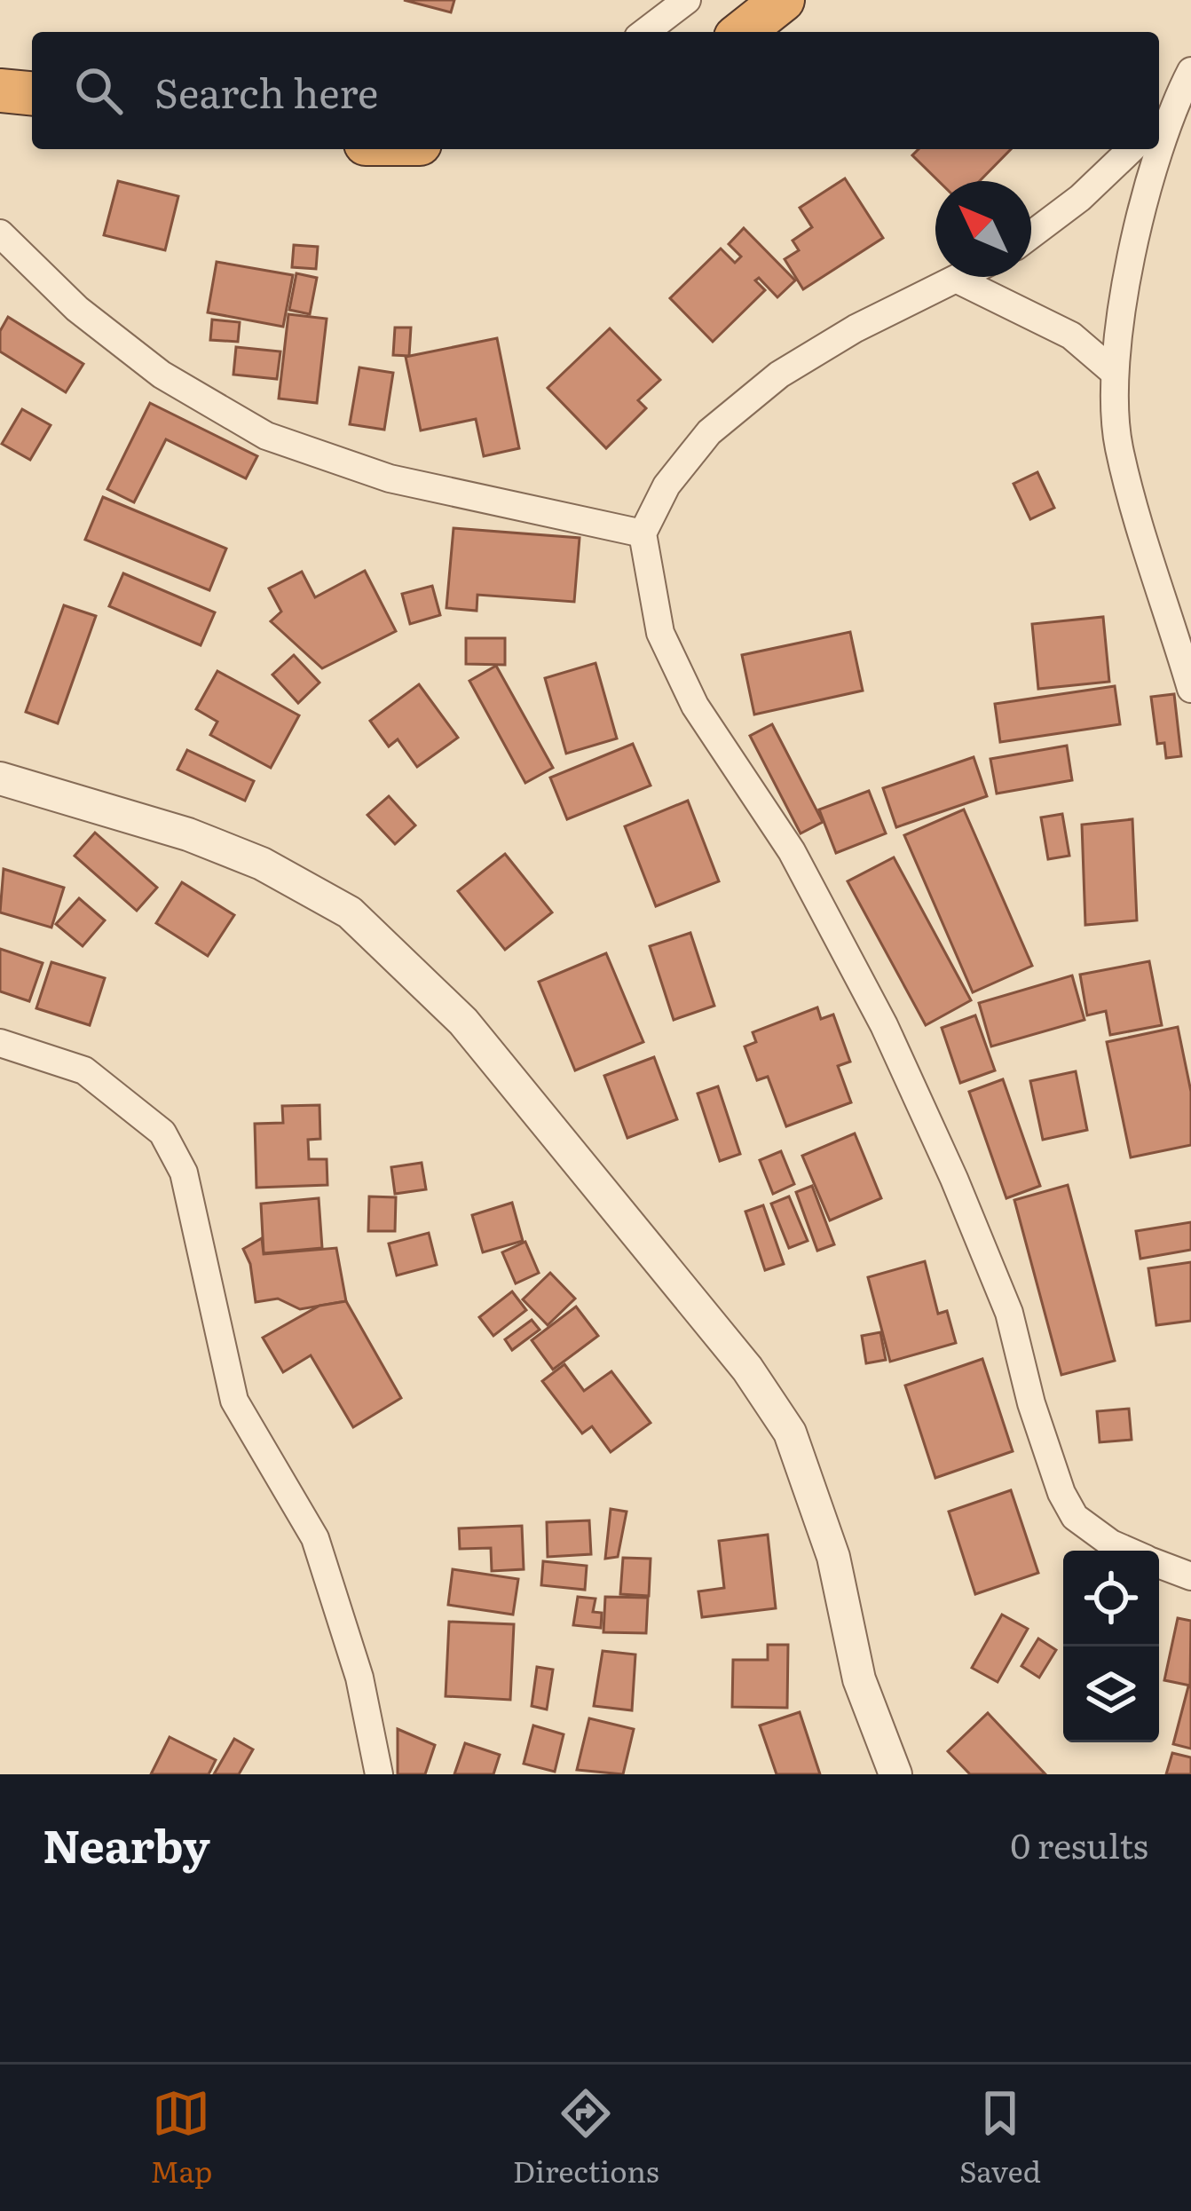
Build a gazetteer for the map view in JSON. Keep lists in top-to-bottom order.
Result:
{
  "north": "top left",
  "page": {
    "search": "Search here",
    "heading": ["Nearby", "0 results"],
    "nav": ["Map", "Directions", "Saved"]
  }
}
